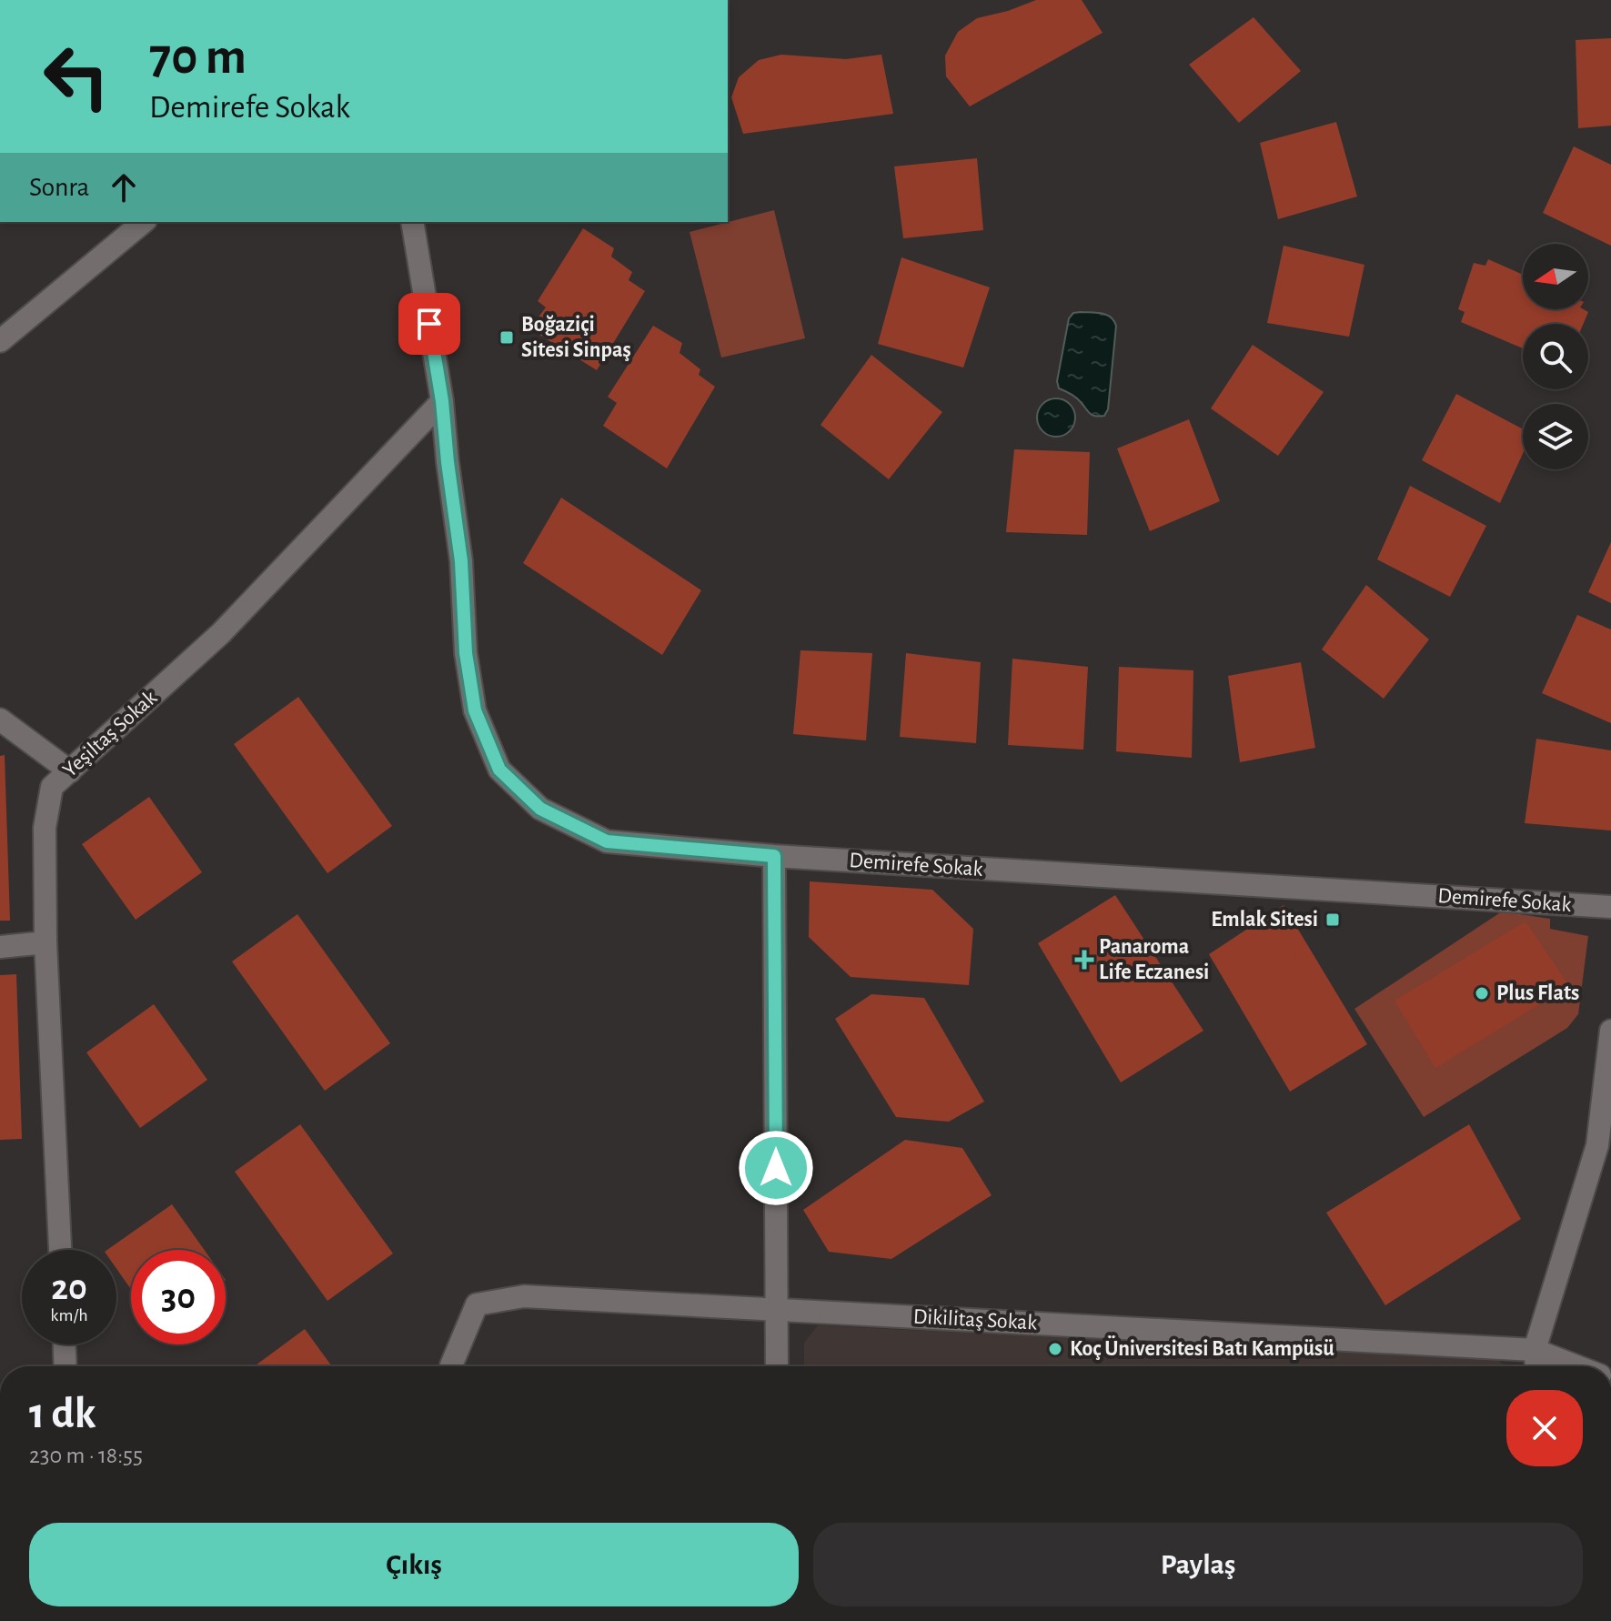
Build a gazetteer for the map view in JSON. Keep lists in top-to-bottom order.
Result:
{
  "streets": {
    "street": ["Yeşiltaş Sokak", "Demirefe Sokak", "Dikilitaş Sokak"]
  },
  "crossings": [
    ["Yeşiltaş Sokak", "Demirefe Sokak"]
  ],
  "places": {
    "transit": ["Boğaziçi Sitesi Sinpaş", "Emlak Sitesi"],
    "health": ["Panaroma Life Eczanesi"],
    "other": ["Plus Flats", "Koç Üniversitesi Batı Kampüsü"]
  },
  "north": "left",
  "page": {
    "turn": ["70 m", "Demirefe Sokak"],
    "then": "Sonra",
    "speed": "20 km/h",
    "limit": "30",
    "heading": ["1 dk", "230 m · 18:55"],
    "buttons": ["Çıkış", "Paylaş"]
  }
}
